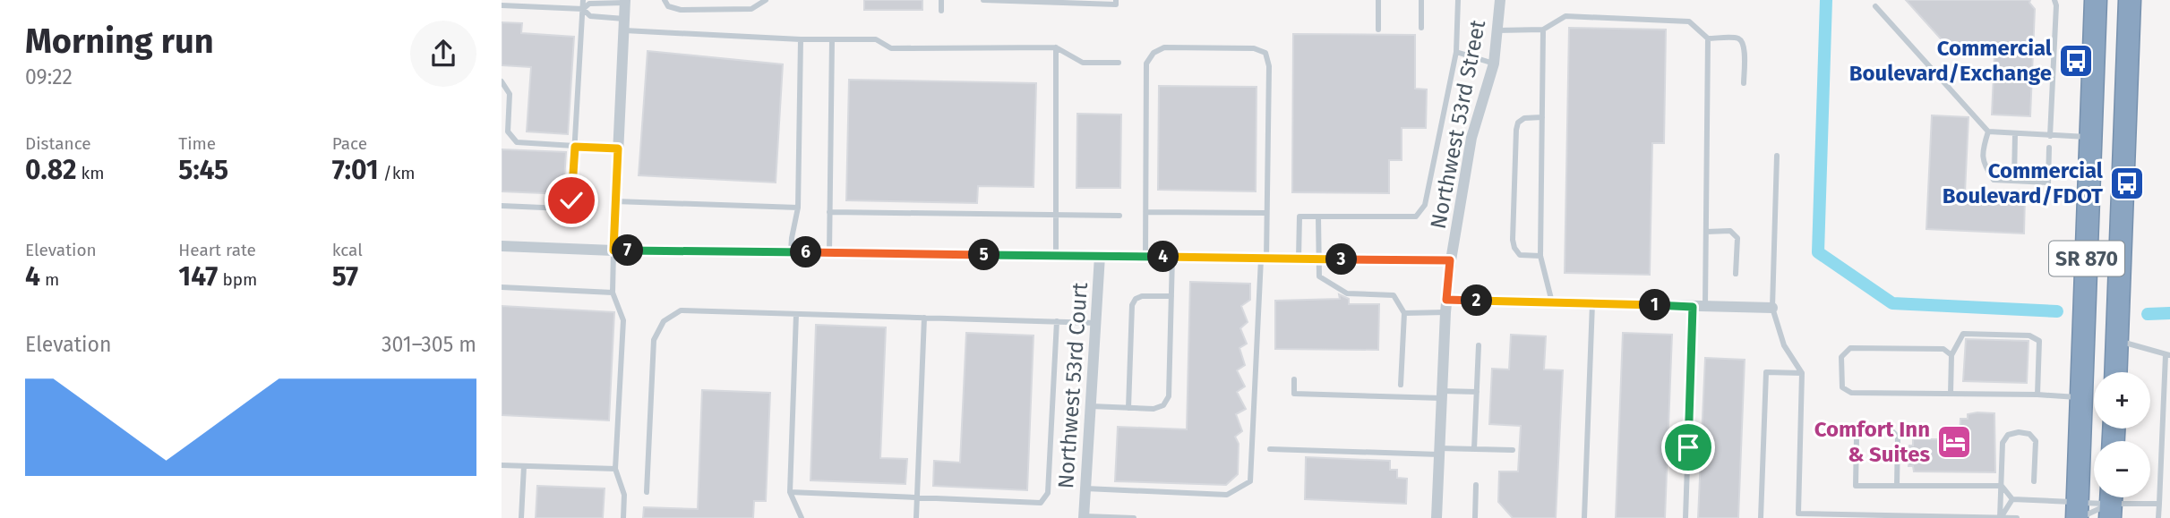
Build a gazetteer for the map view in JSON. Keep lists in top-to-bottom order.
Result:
{
  "streets": {
    "highway": ["SR 870"],
    "street": ["Northwest 53rd Street", "Northwest 53rd Court"]
  },
  "places": {
    "bus stop": ["Commercial Boulevard/Exchange", "Commercial Boulevard/FDOT"],
    "hotel": ["Comfort Inn & Suites"]
  },
  "page": {
    "heading": ["Morning run", "09:22"],
    "stats": [
      ["Distance", "0.82 km"],
      ["Time", "5:45"],
      ["Pace", "7:01 /km"],
      ["Elevation", "4 m"],
      ["Heart rate", "147 bpm"],
      ["kcal", "57"]
    ],
    "pins": [
      "7",
      "6",
      "5",
      "4",
      "3",
      "2",
      "1"
    ],
    "chart": ["Elevation", "301–305 m"],
    "map_buttons": ["+", "−"]
  }
}
